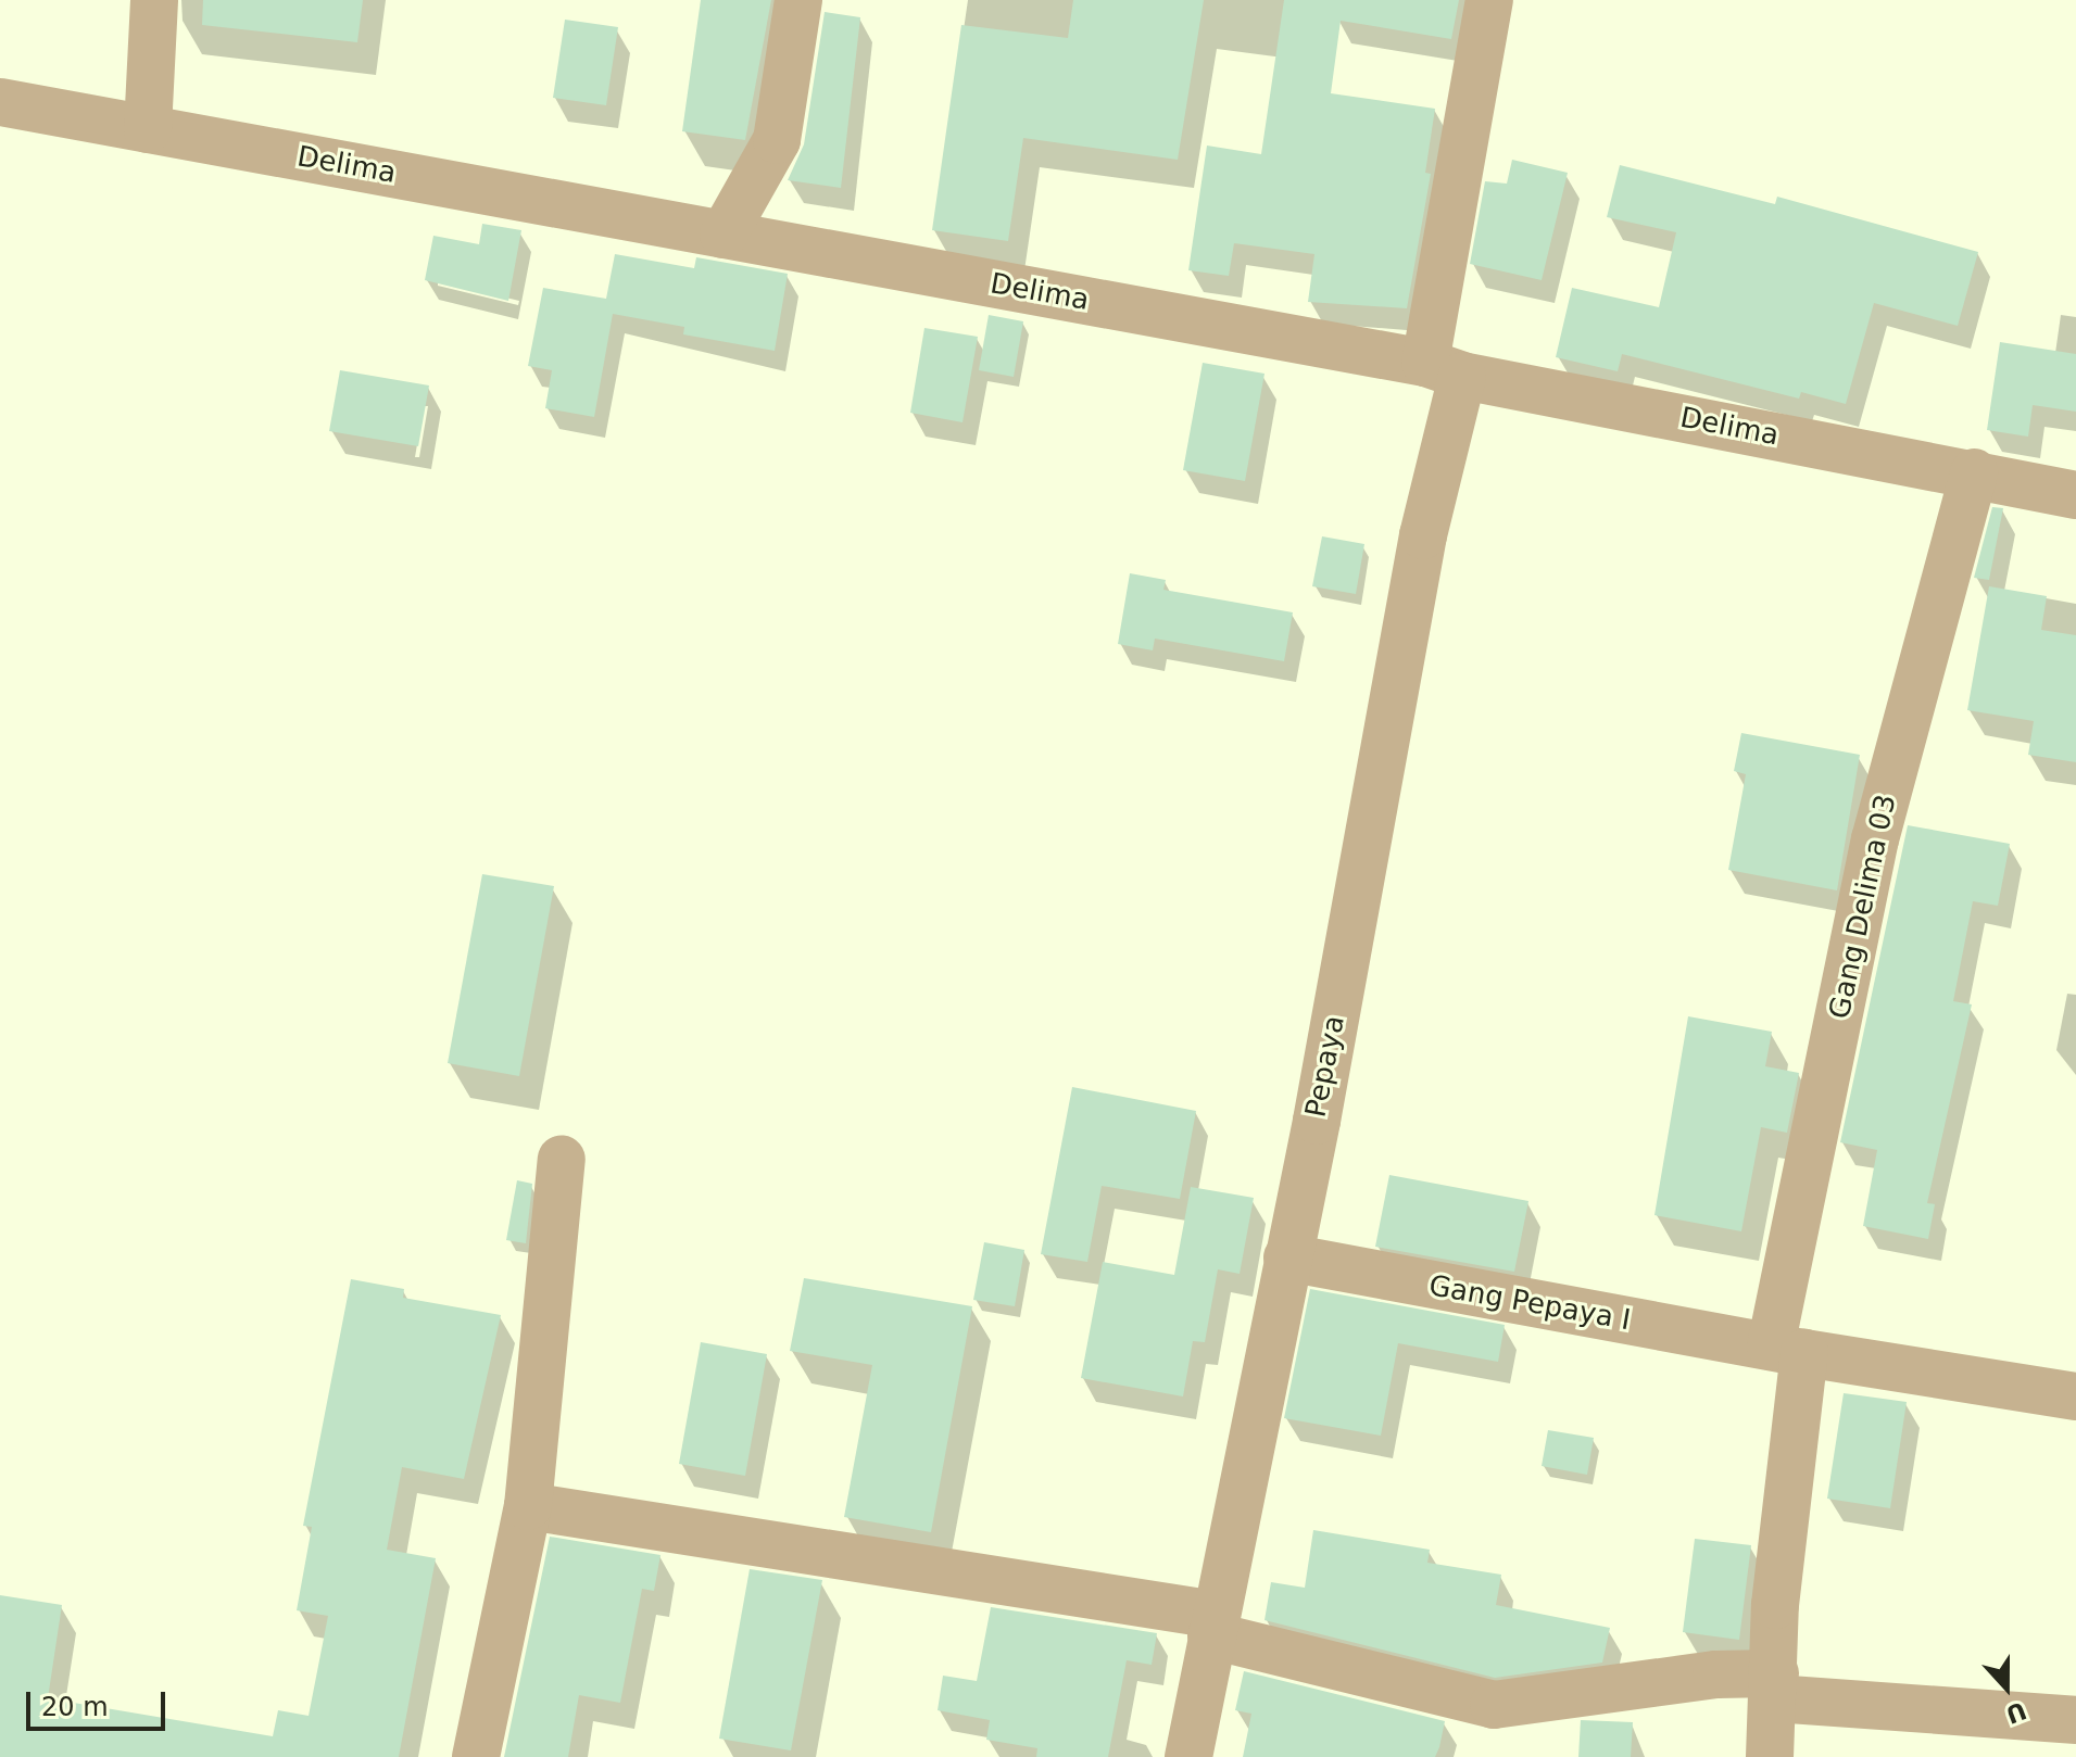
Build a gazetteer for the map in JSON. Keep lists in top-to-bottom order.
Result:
{
  "streets": {
    "street": [
      "Delima",
      "Gang Delima 03",
      "Pepaya",
      "Gang Pepaya I"
    ]
  },
  "crossings": [
    ["Delima", "Gang Delima 03"],
    ["Delima", "Pepaya"],
    ["Gang Delima 03", "Gang Pepaya I"],
    ["Pepaya", "Gang Pepaya I"]
  ],
  "scale_bar": "20 m",
  "north": "bottom"
}
